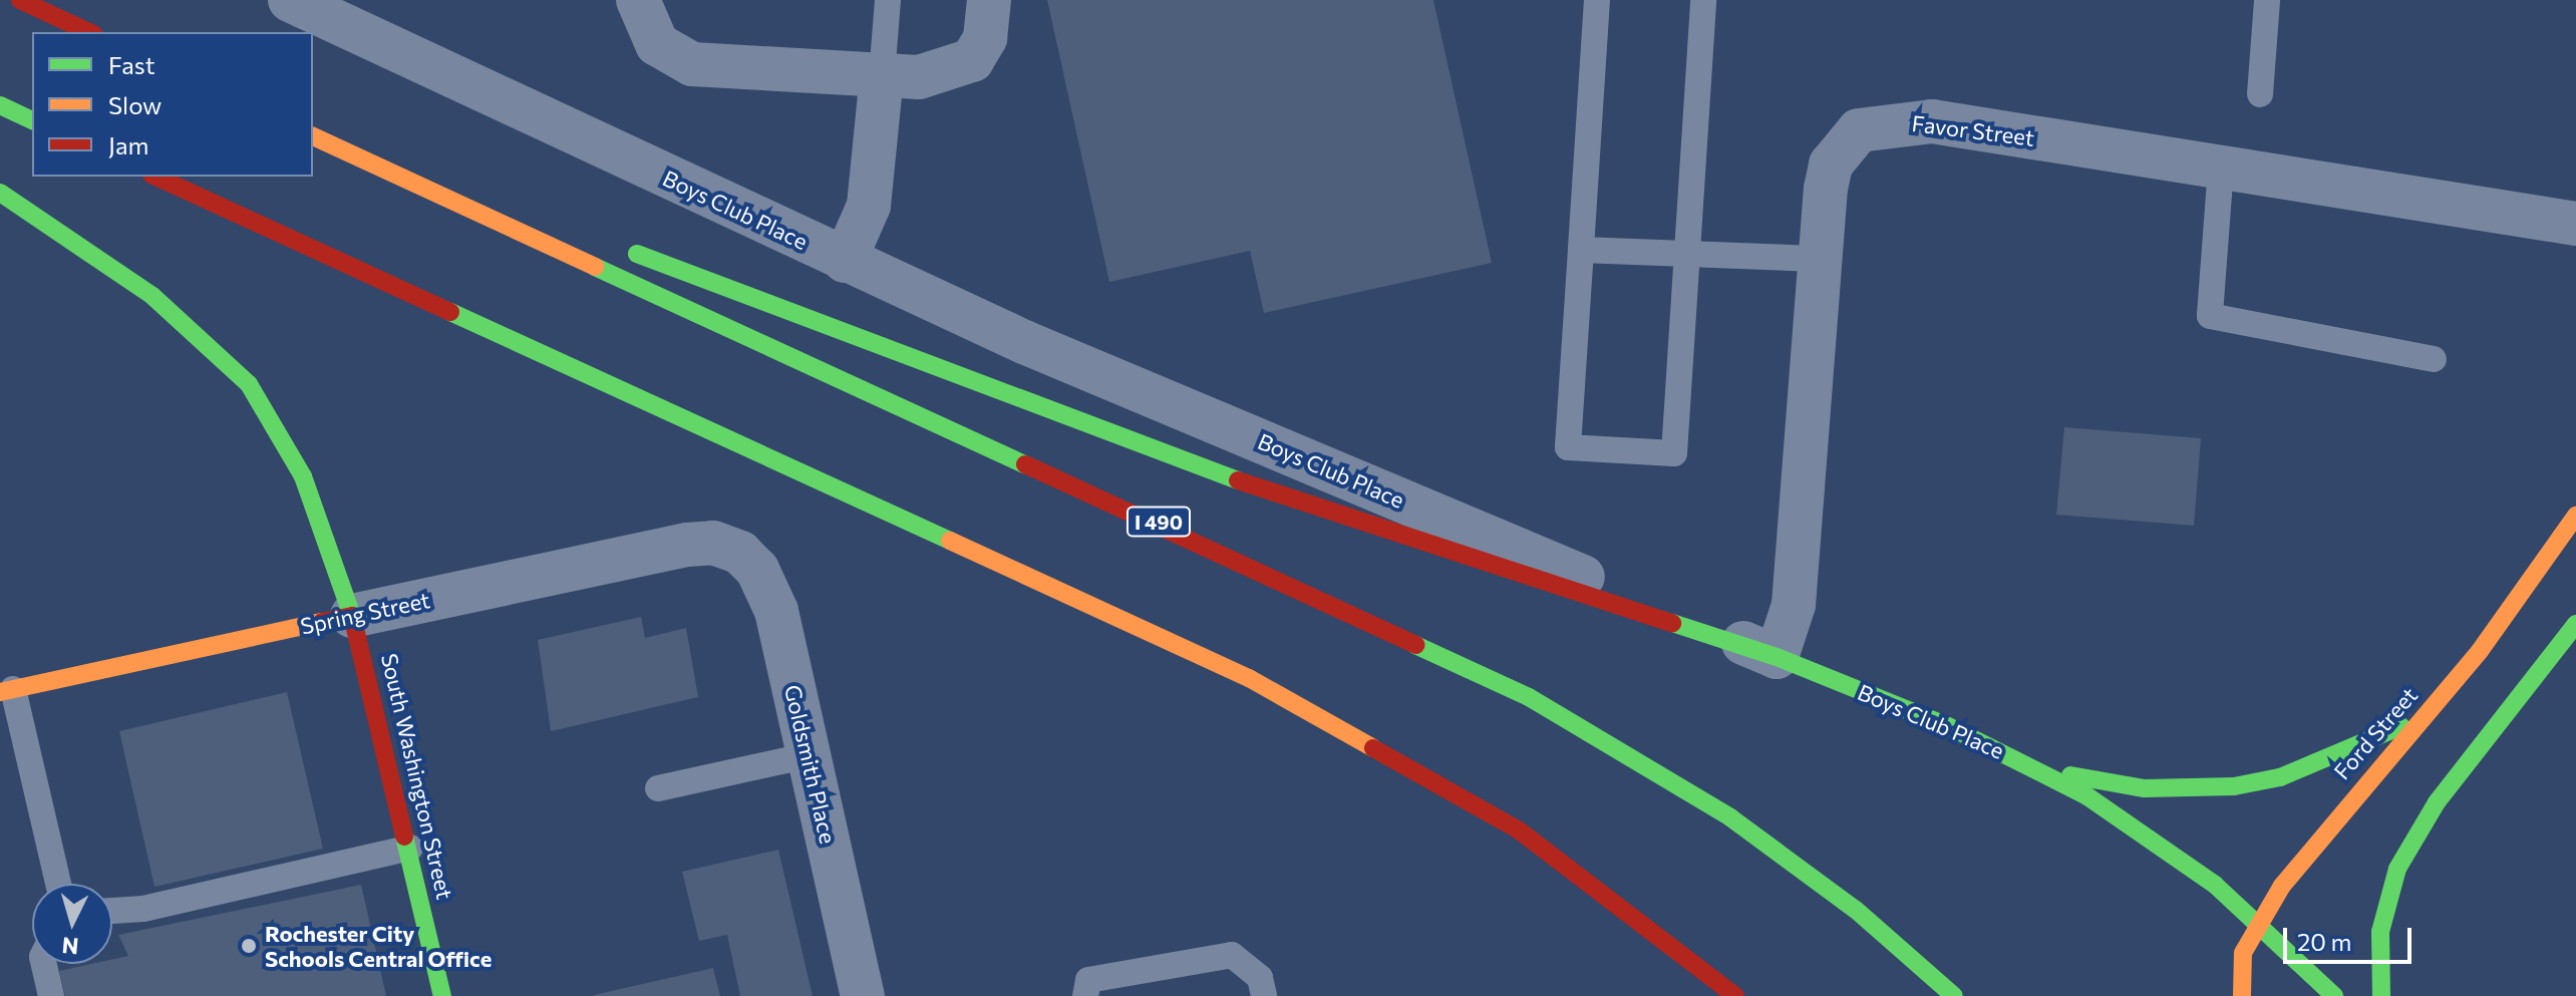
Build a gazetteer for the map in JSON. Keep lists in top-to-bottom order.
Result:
{
  "streets": {
    "main road": [
      "Boys Club Place",
      "I 490",
      "Spring Street",
      "Ford Street",
      "South Washington Street"
    ],
    "street": ["Favor Street", "Goldsmith Place"]
  },
  "crossings": [
    ["Favor Street", "Boys Club Place"],
    ["Boys Club Place", "Ford Street"],
    ["Spring Street", "Goldsmith Place"],
    ["Spring Street", "South Washington Street"]
  ],
  "places": ["Rochester City Schools Central Office"],
  "legend": ["Fast", "Slow", "Jam"],
  "scale_bar": "20 m",
  "north": "bottom"
}
